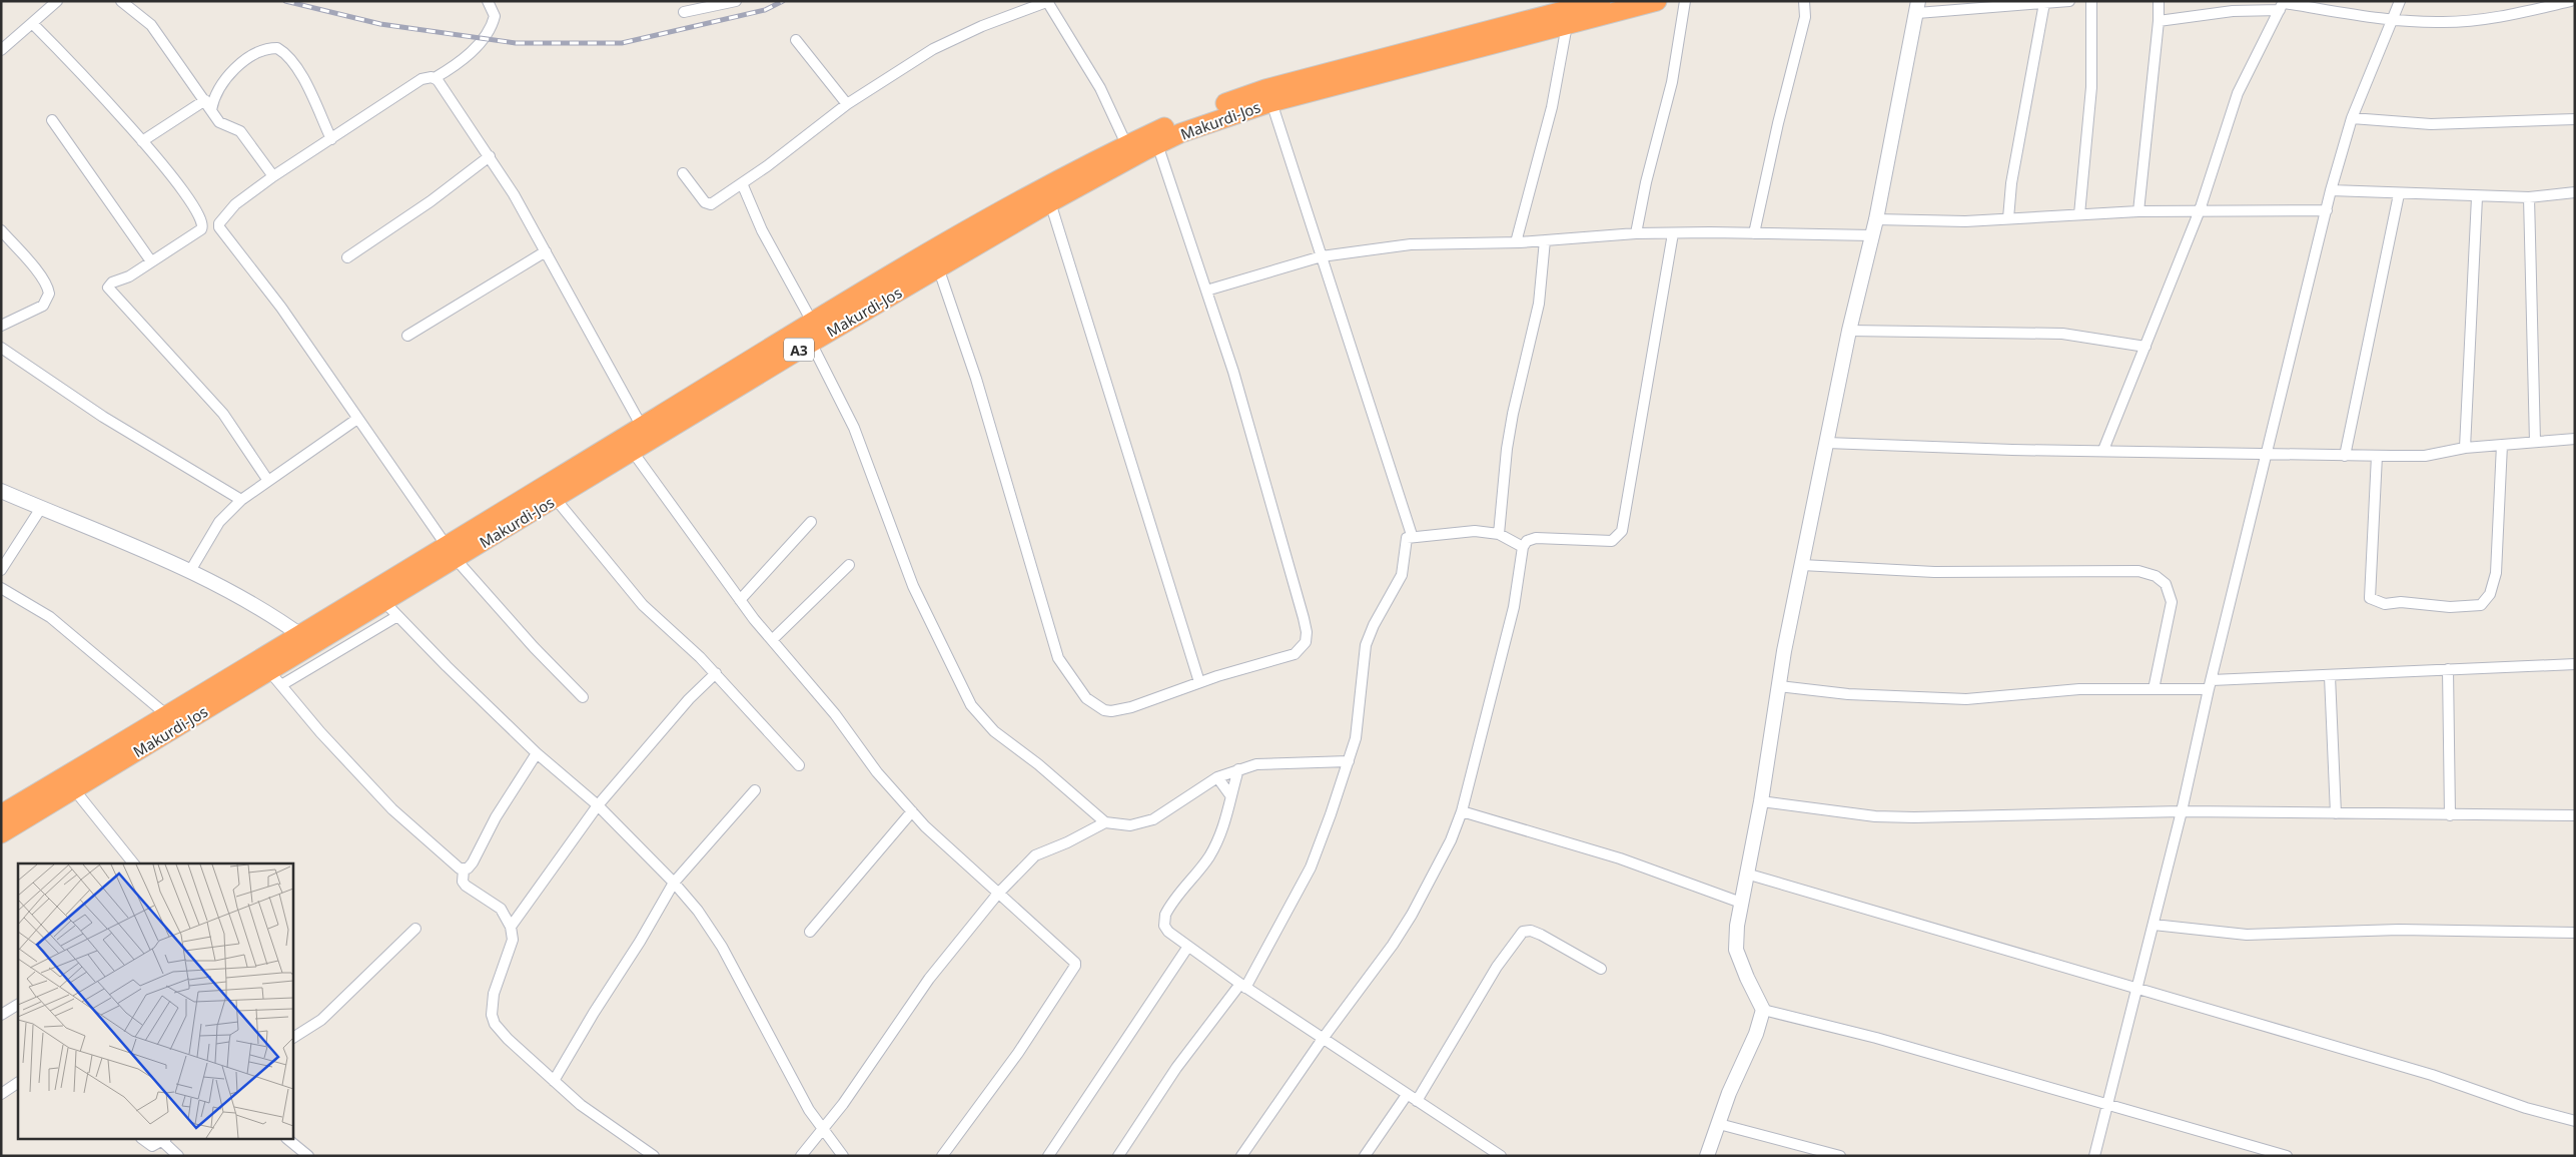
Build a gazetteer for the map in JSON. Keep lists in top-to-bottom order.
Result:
{
  "streets": {
    "highway": ["Makurdi-Jos", "A3"]
  }
}
